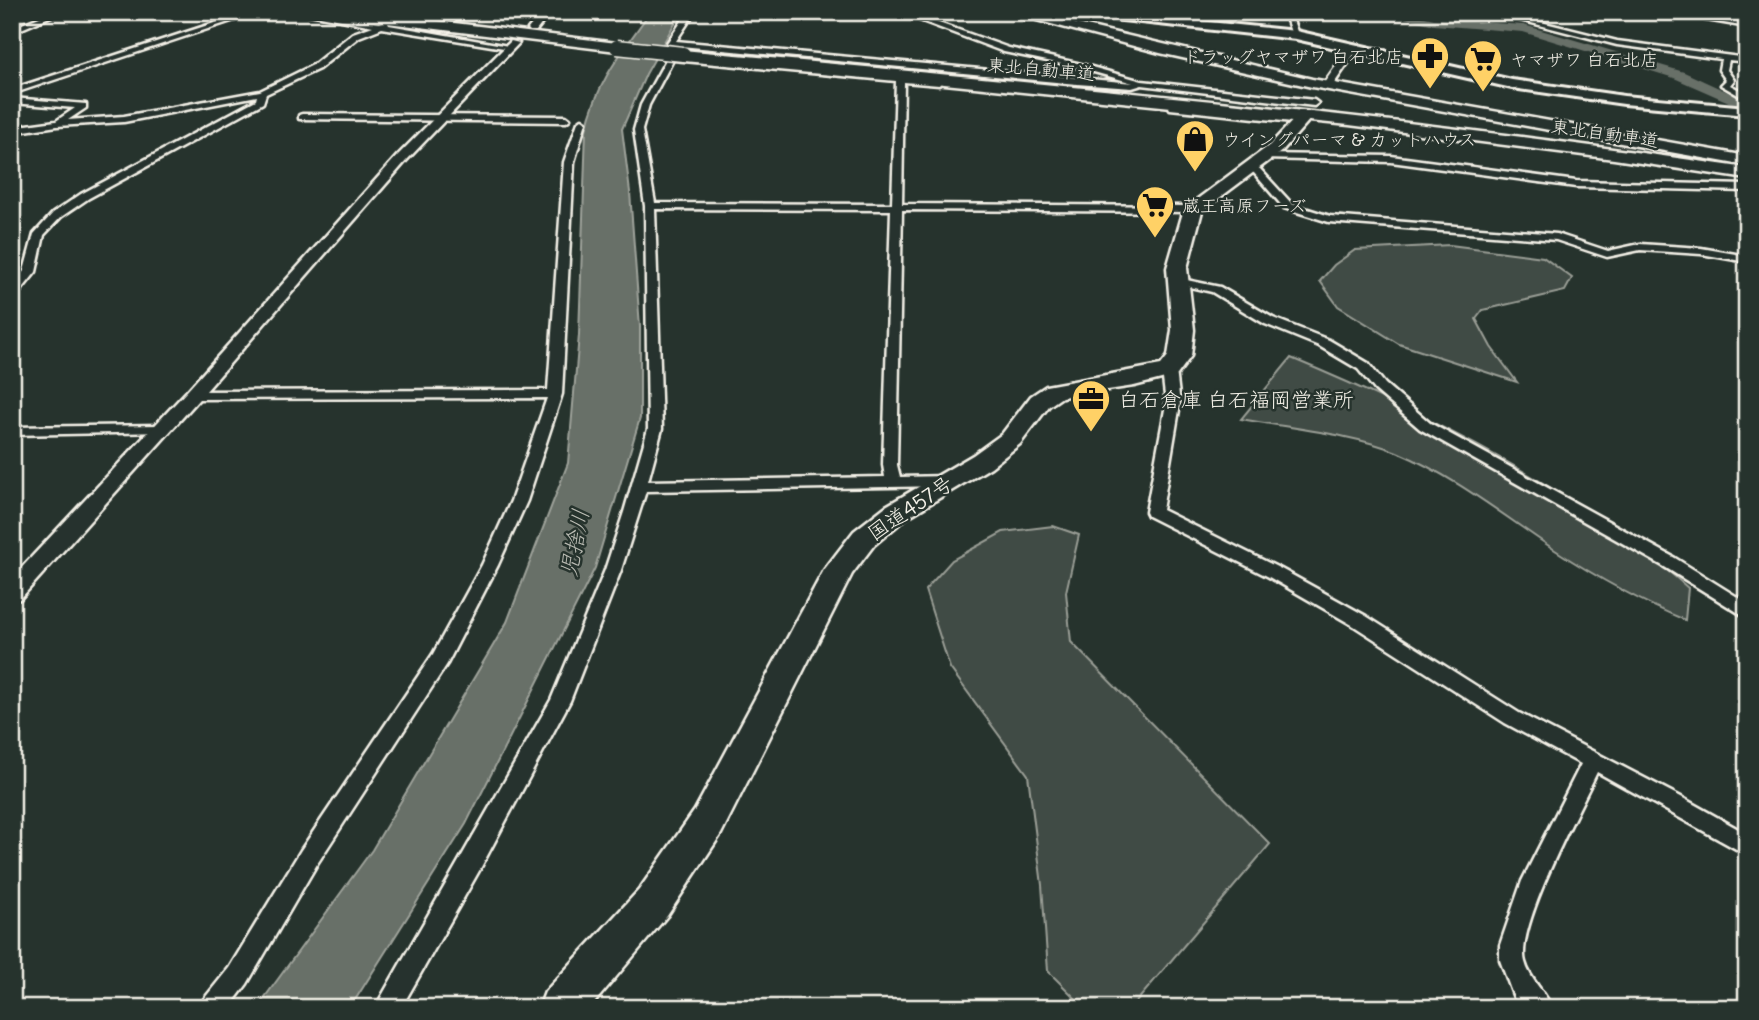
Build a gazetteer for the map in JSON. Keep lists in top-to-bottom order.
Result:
{
  "streets": {
    "highway": ["東北自動車道", "国道457号"]
  },
  "water": ["児捨川"],
  "places": {
    "pharmacy": ["ドラッグヤマザワ 白石北店"],
    "supermarket": ["ヤマザワ 白石北店", "蔵王高原フーズ"],
    "shop": ["ウイングパーマ & カットハウス"],
    "office": ["白石倉庫 白石福岡営業所"]
  }
}
